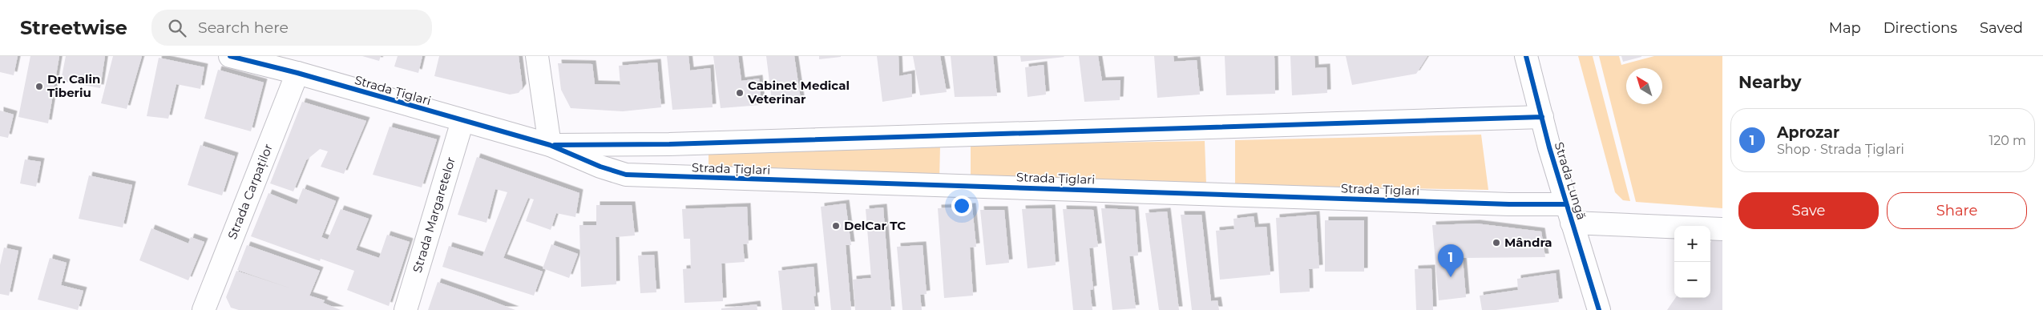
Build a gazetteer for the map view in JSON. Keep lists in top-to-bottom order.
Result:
{
  "streets": {
    "street": [
      "Strada Țiglari",
      "Strada Lungă",
      "Strada Carpaților",
      "Strada Margaretelor"
    ]
  },
  "crossings": [
    ["Strada Țiglari", "Strada Lungă"],
    ["Strada Țiglari", "Strada Carpaților"],
    ["Strada Țiglari", "Strada Margaretelor"]
  ],
  "places": [
    "Dr. Calin Tiberiu",
    "Cabinet Medical Veterinar",
    "DelCar TC",
    "Mândra"
  ],
  "north": "top left",
  "page": {
    "header": "Streetwise",
    "search": "Search here",
    "nav": ["Map", "Directions", "Saved"],
    "heading": "Nearby",
    "list": [
      {
        "mark": "1",
        "name": "Aprozar",
        "note": "Shop · Strada Țiglari",
        "value": "120 m"
      }
    ],
    "buttons": ["Save", "Share"],
    "map_buttons": ["+", "−"],
    "pins": "1"
  }
}
